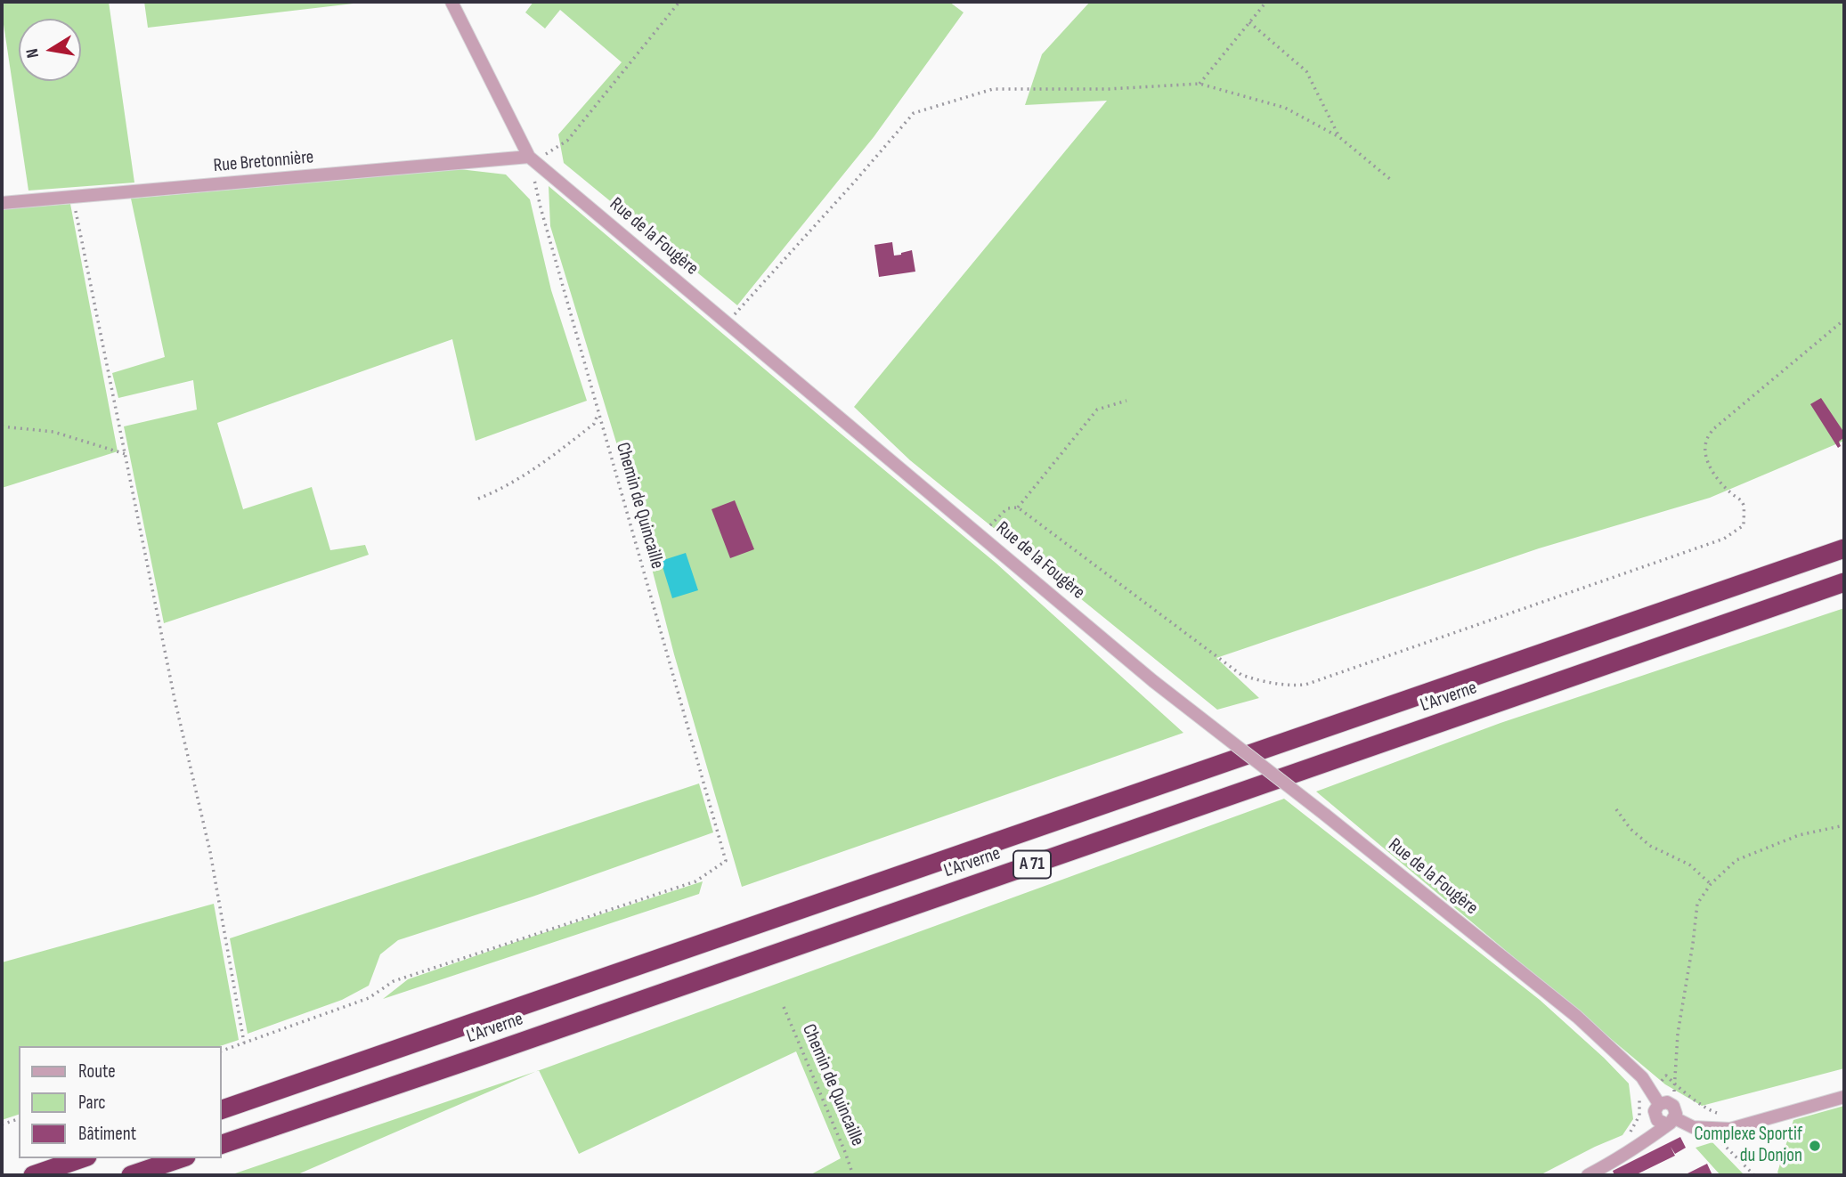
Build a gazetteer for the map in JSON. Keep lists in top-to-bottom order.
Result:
{
  "streets": {
    "highway": ["L'Arverne", "A 71"],
    "street": ["Rue Bretonnière", "Rue de la Fougère"],
    "path": ["Chemin de Quincaille"]
  },
  "crossings": [
    ["Rue Bretonnière", "Rue de la Fougère"],
    ["Rue Bretonnière", "Chemin de Quincaille"],
    ["Rue de la Fougère", "Chemin de Quincaille"]
  ],
  "places": ["Complexe Sportif du Donjon"],
  "legend": ["Route", "Parc", "Bâtiment"],
  "north": "left"
}
